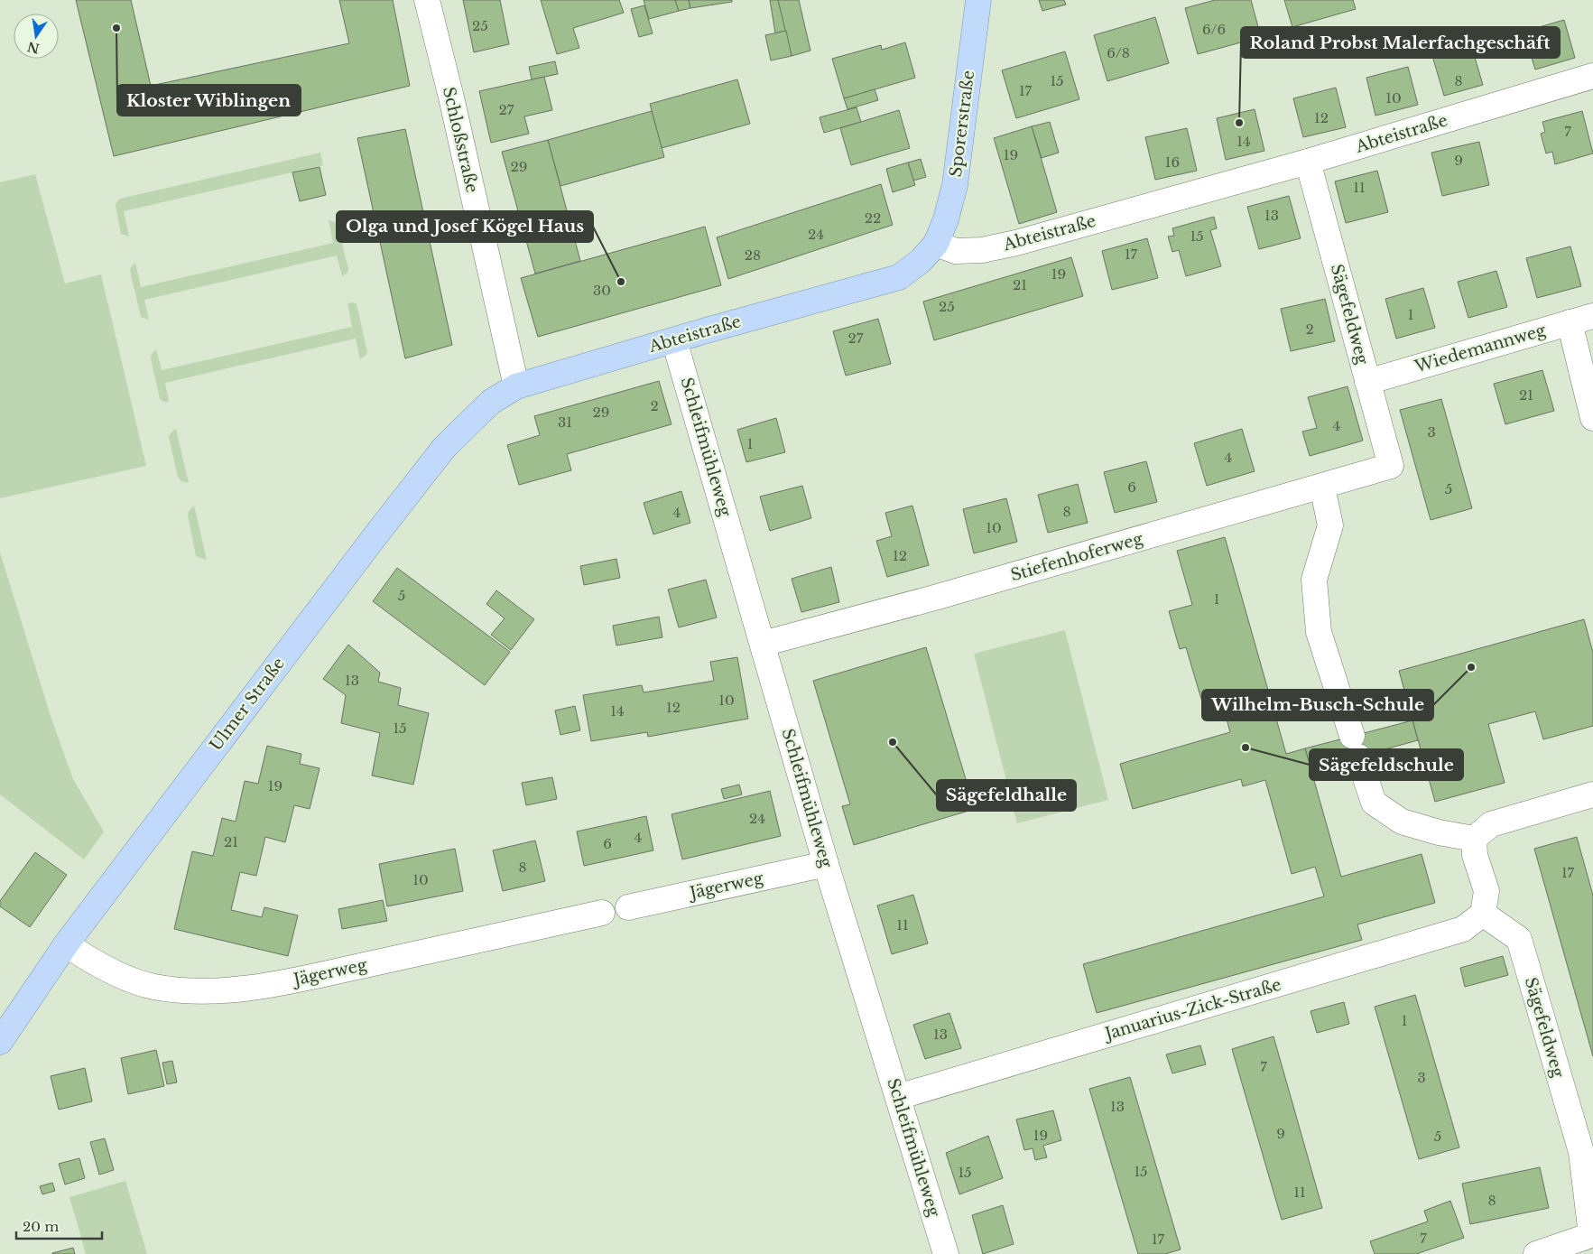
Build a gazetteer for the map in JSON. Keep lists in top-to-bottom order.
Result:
{
  "streets": {
    "main road": ["Sporerstraße", "Abteistraße", "Ulmer Straße"],
    "street": [
      "Schloßstraße",
      "Sägefeldweg",
      "Wiedemannweg",
      "Schleifmühleweg",
      "Stiefenhoferweg",
      "Jägerweg",
      "Januarius-Zick-Straße"
    ]
  },
  "crossings": [
    ["Sporerstraße", "Abteistraße"],
    ["Abteistraße", "Schloßstraße"],
    ["Abteistraße", "Sägefeldweg"],
    ["Abteistraße", "Schleifmühleweg"],
    ["Abteistraße", "Ulmer Straße"],
    ["Schloßstraße", "Ulmer Straße"],
    ["Sägefeldweg", "Wiedemannweg"],
    ["Sägefeldweg", "Stiefenhoferweg"],
    ["Sägefeldweg", "Januarius-Zick-Straße"],
    ["Schleifmühleweg", "Stiefenhoferweg"],
    ["Schleifmühleweg", "Jägerweg"],
    ["Schleifmühleweg", "Januarius-Zick-Straße"],
    ["Ulmer Straße", "Jägerweg"]
  ],
  "places": [
    "Kloster Wiblingen",
    "Roland Probst Malerfachgeschäft",
    "Olga und Josef Kögel Haus",
    "Wilhelm-Busch-Schule",
    "Sägefeldhalle",
    "Sägefeldschule"
  ],
  "house_numbers": [
    "25",
    "6/6",
    "6/8",
    "15",
    "8",
    "17",
    "10",
    "27",
    "12",
    "7",
    "14",
    "19",
    "9",
    "16",
    "29",
    "11",
    "13",
    "22",
    "24",
    "15",
    "17",
    "28",
    "19",
    "21",
    "30",
    "25",
    "1",
    "2",
    "27",
    "21",
    "2",
    "29",
    "31",
    "4",
    "3",
    "1",
    "4",
    "6",
    "5",
    "8",
    "4",
    "10",
    "12",
    "5",
    "1",
    "13",
    "10",
    "12",
    "14",
    "15",
    "19",
    "24",
    "4",
    "21",
    "6",
    "8",
    "17",
    "10",
    "11",
    "1",
    "13",
    "7",
    "3",
    "13",
    "9",
    "19",
    "5",
    "15",
    "15",
    "11",
    "8",
    "7",
    "17"
  ],
  "scale_bar": "20 m",
  "north": "bottom"
}
